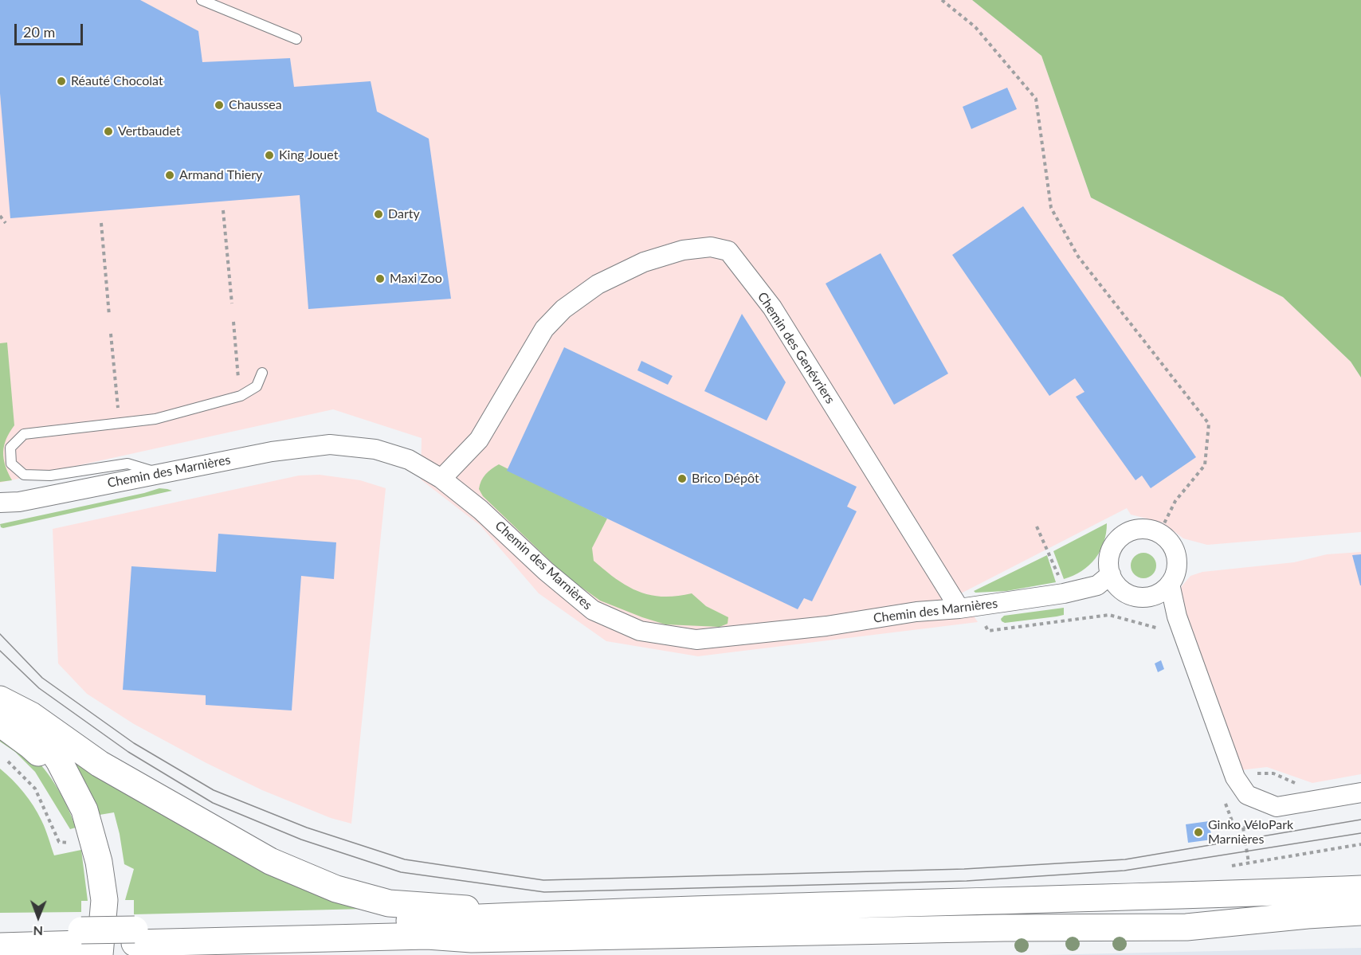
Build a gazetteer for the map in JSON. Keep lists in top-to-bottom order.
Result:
{
  "streets": {
    "street": ["Chemin des Genévriers", "Chemin des Marnières"]
  },
  "crossings": [
    ["Chemin des Genévriers", "Chemin des Marnières"]
  ],
  "places": [
    "Réauté Chocolat",
    "Chaussea",
    "Vertbaudet",
    "King Jouet",
    "Armand Thiery",
    "Darty",
    "Maxi Zoo",
    "Brico Dépôt",
    "Ginko VéloPark Marnières"
  ],
  "scale_bar": "20 m",
  "north": "bottom"
}
